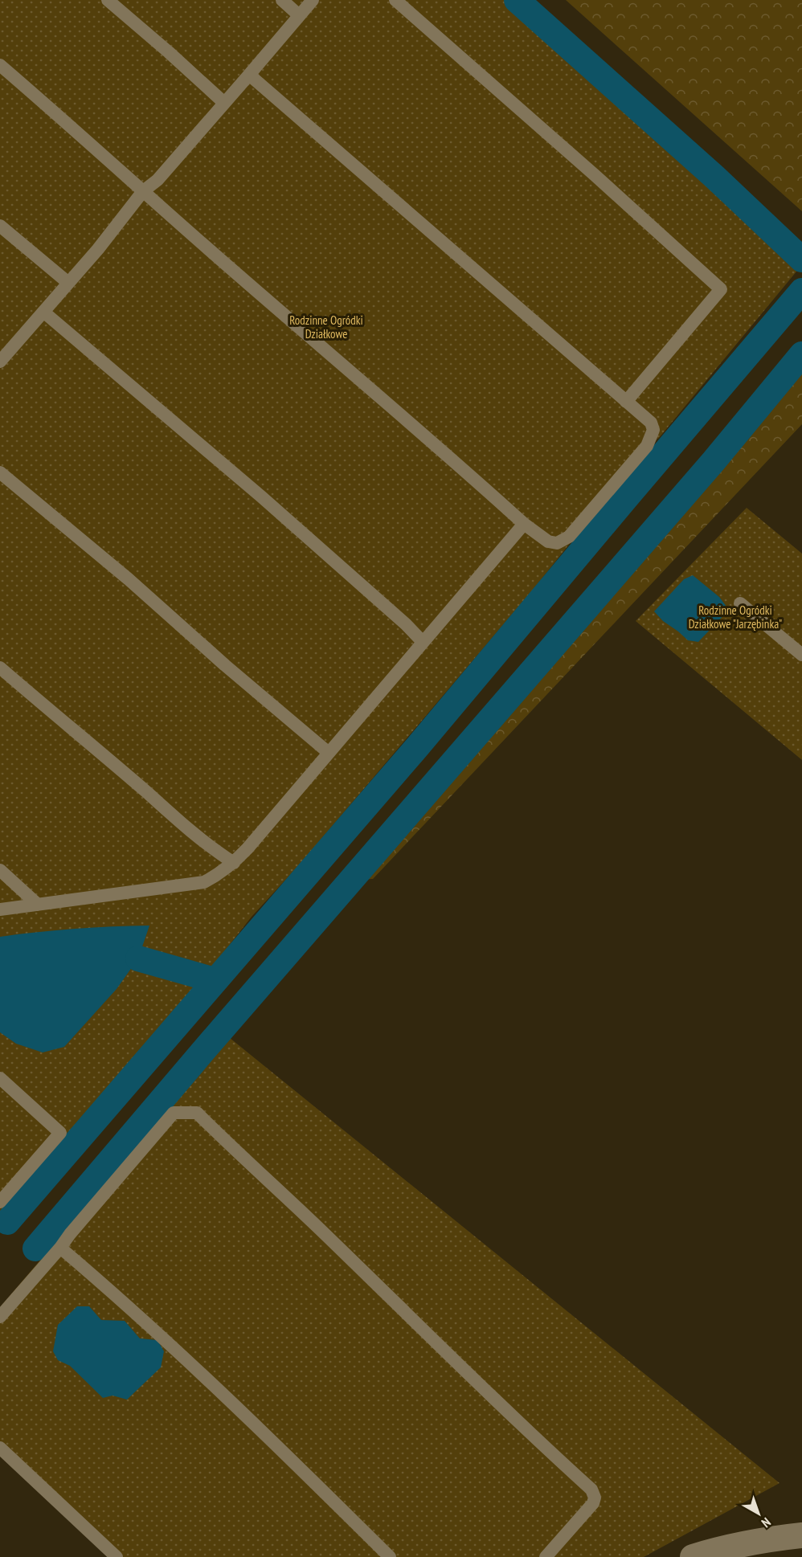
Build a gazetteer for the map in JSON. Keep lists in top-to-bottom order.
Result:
{
  "parks": ["Rodzinne Ogródki Działkowe", "Rodzinne Ogródki Działkowe \"Jarzębinka\""],
  "north": "bottom right"
}
